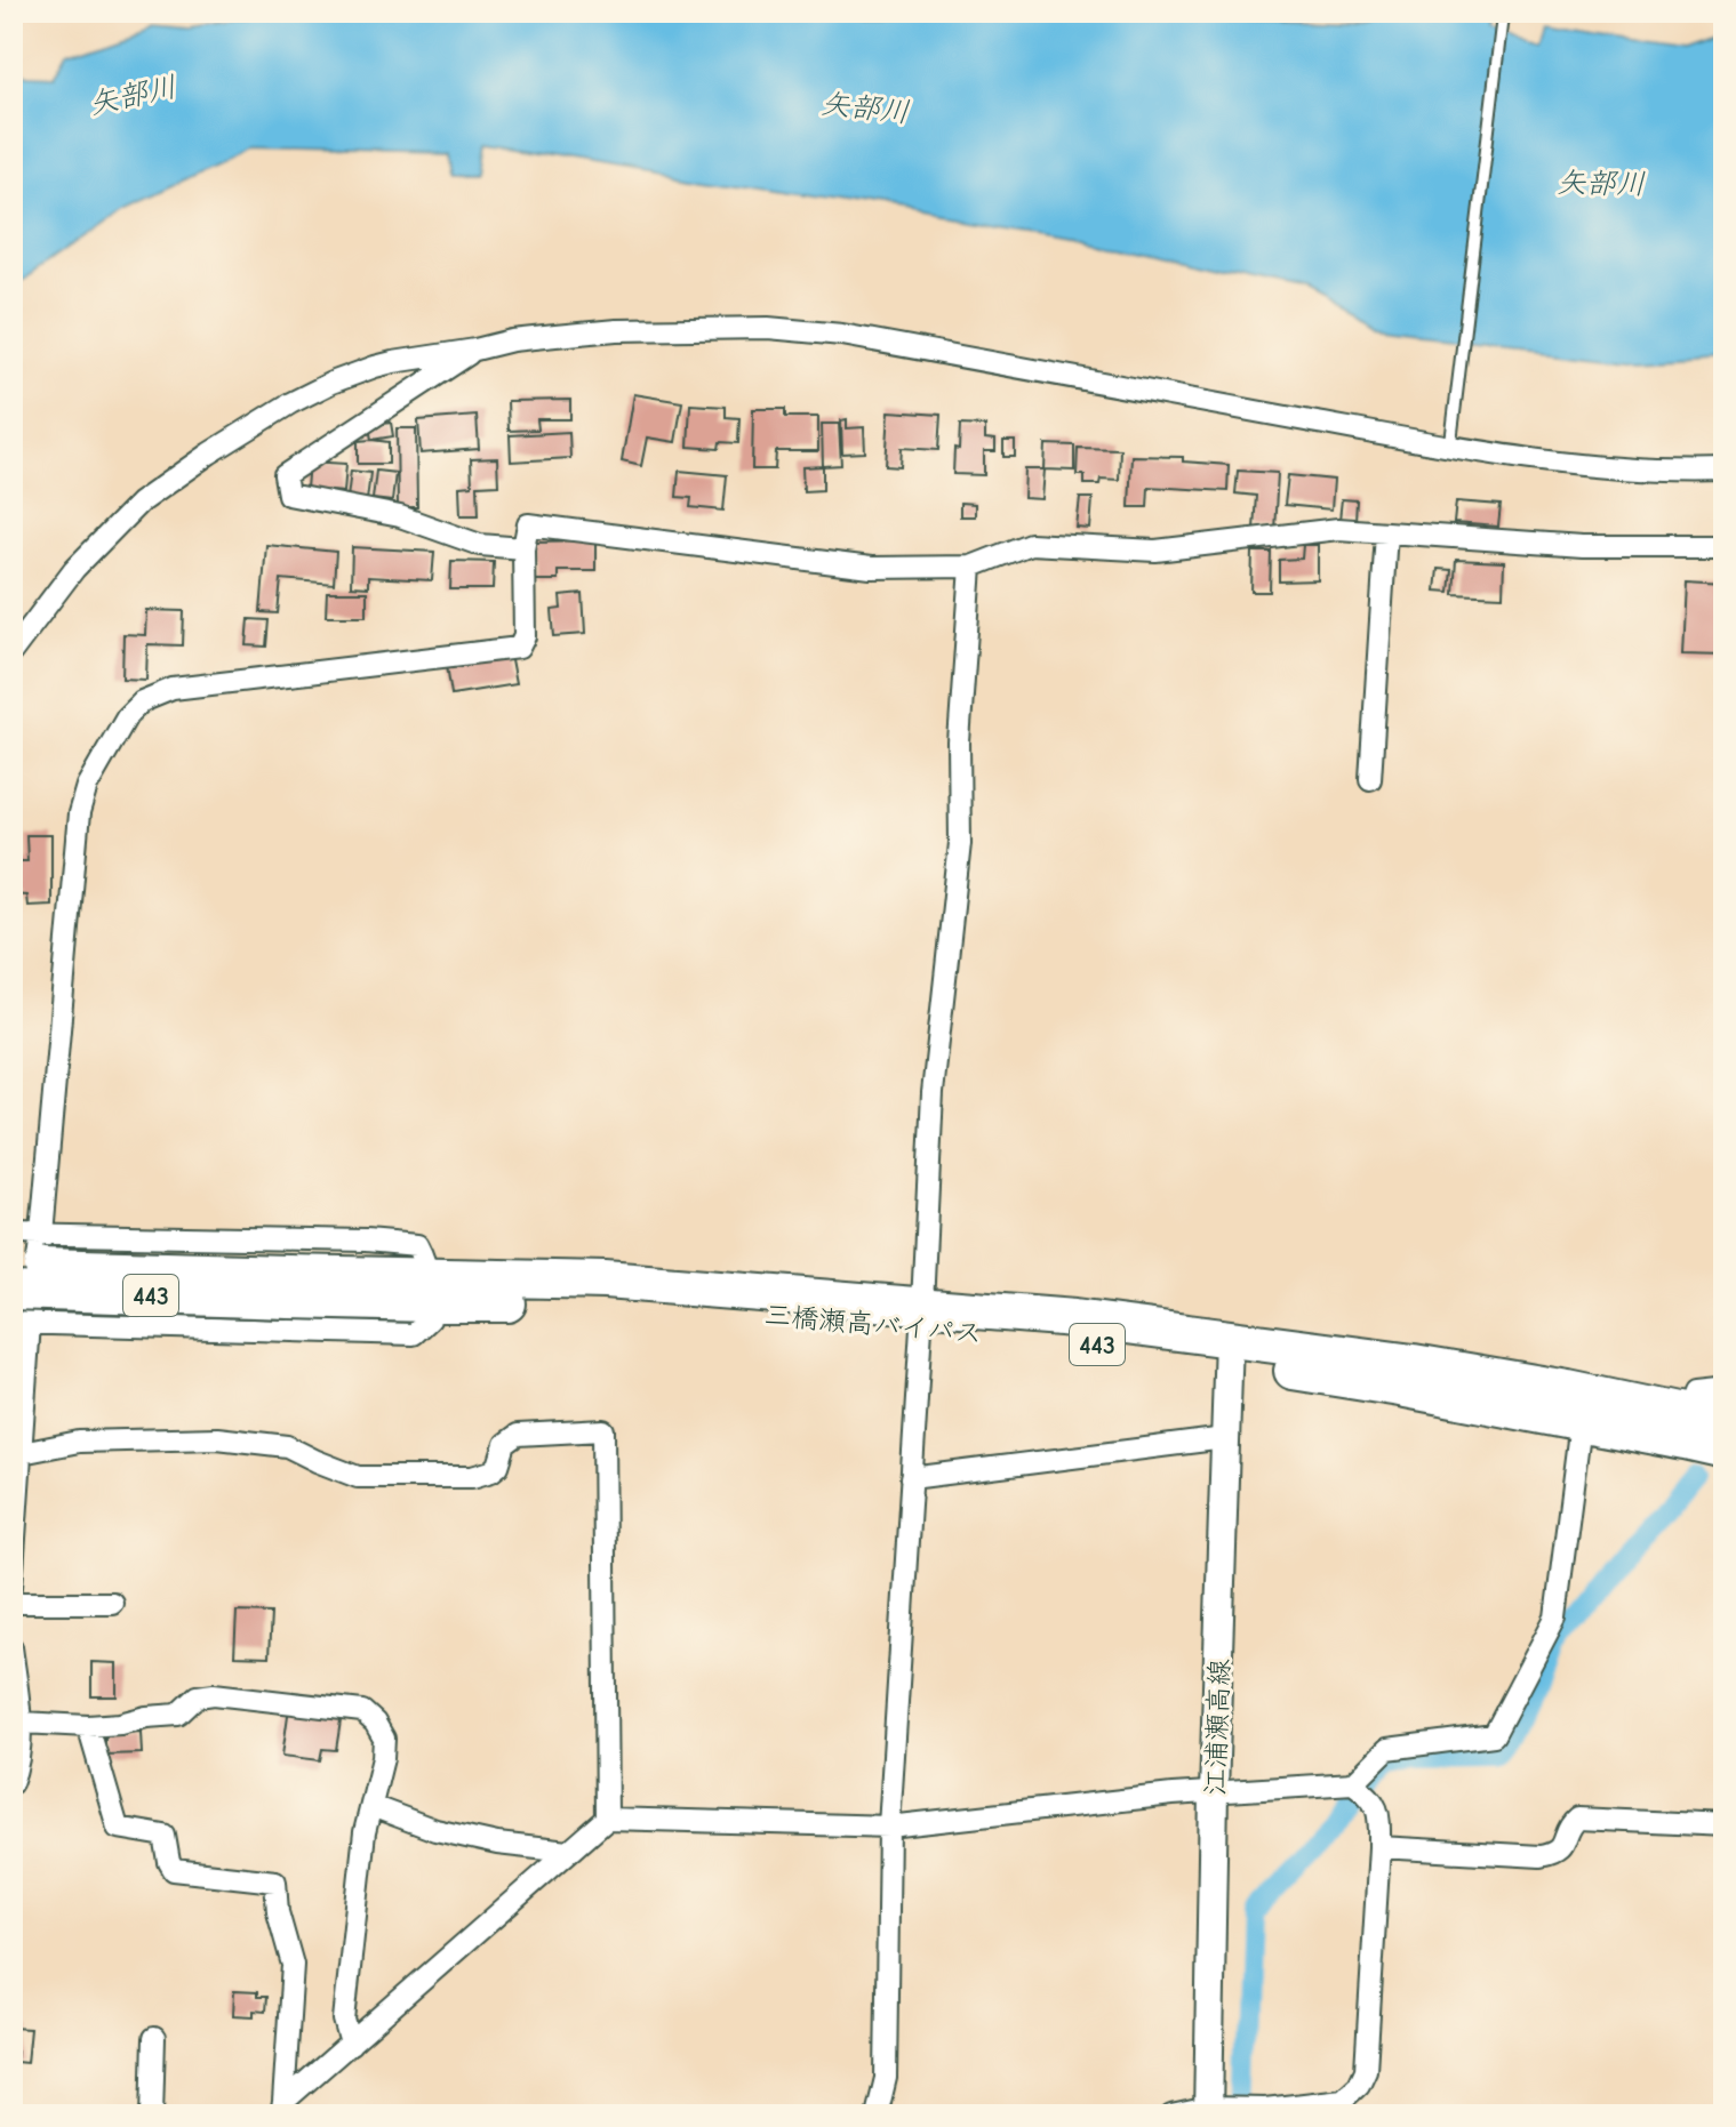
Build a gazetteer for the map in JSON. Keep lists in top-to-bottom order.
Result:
{
  "streets": {
    "highway": ["443", "三橋瀬高バイパス"],
    "main road": ["江浦瀬高線"]
  },
  "crossings": [
    ["三橋瀬高バイパス", "江浦瀬高線"]
  ],
  "water": ["矢部川"]
}
